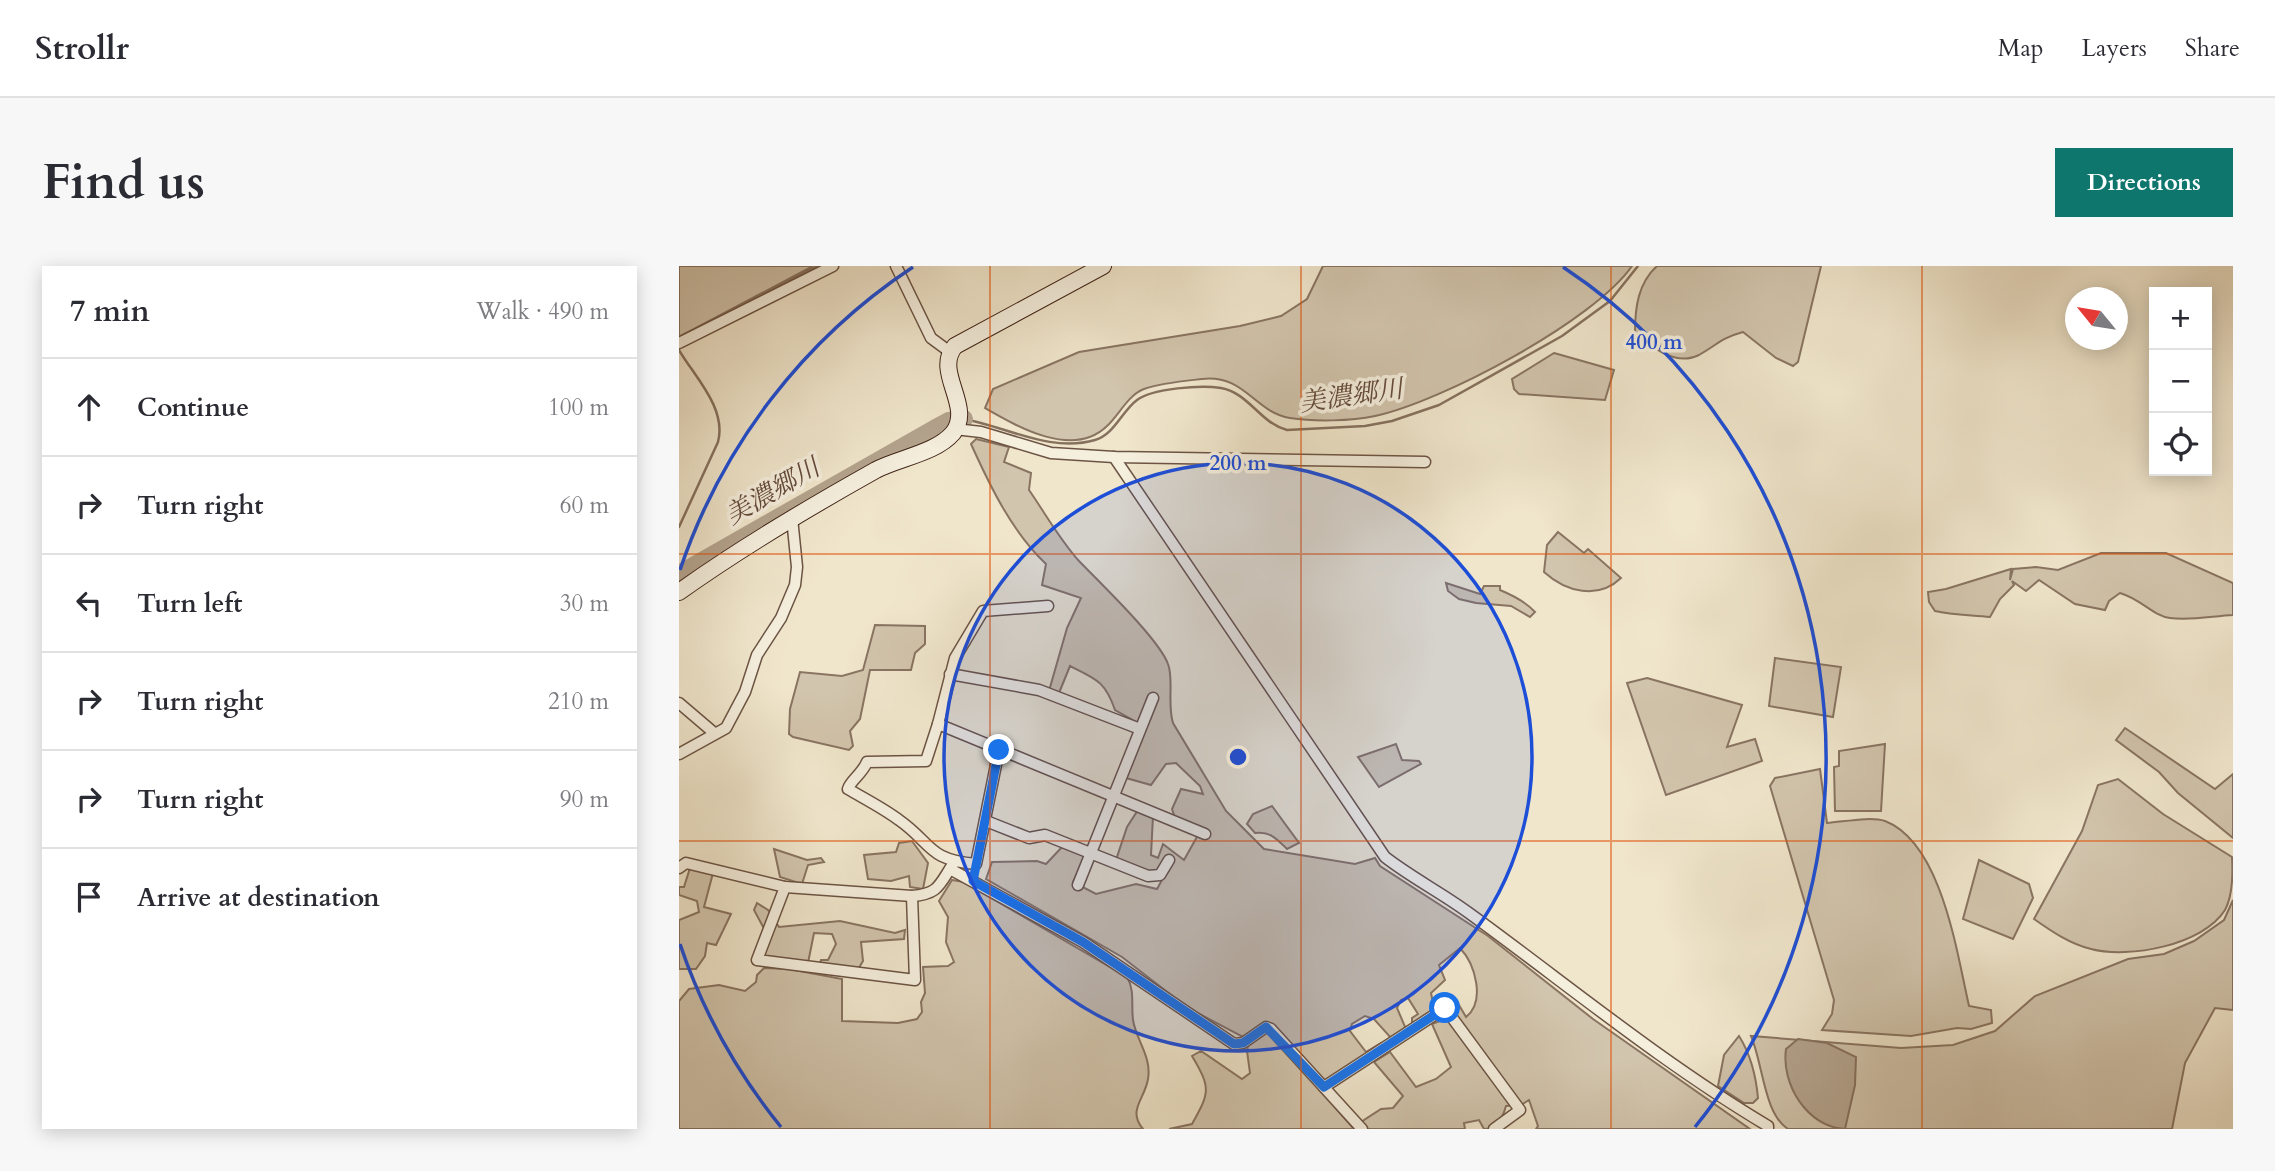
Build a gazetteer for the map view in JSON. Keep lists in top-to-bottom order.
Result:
{
  "water": ["美濃郷川"],
  "north": "top left",
  "page": {
    "header": "Strollr",
    "nav": ["Map", "Layers", "Share"],
    "buttons": "Directions",
    "title": "Find us",
    "heading": ["7 min", "Walk · 490 m"],
    "map_buttons": ["+", "−"],
    "list": [
      ["Continue", "100 m"],
      ["Turn right", "60 m"],
      ["Turn left", "30 m"],
      ["Turn right", "210 m"],
      ["Turn right", "90 m"],
      "Arrive at destination"
    ]
  },
  "rings": ["400 m", "200 m"]
}
